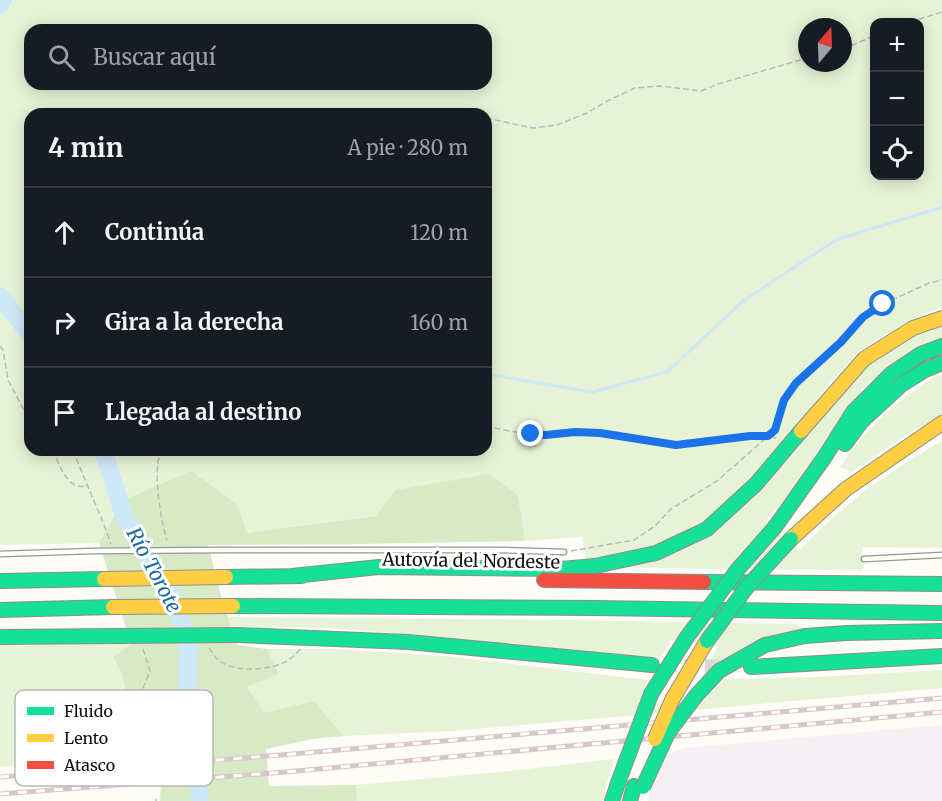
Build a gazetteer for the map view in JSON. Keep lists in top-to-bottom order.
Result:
{
  "streets": {
    "main road": ["Autovía del Nordeste"]
  },
  "water": ["Río Torote"],
  "legend": ["Fluido", "Lento", "Atasco"],
  "north": "top",
  "page": {
    "map_buttons": ["+", "−"],
    "search": "Buscar aquí",
    "heading": ["4 min", "A pie · 280 m"],
    "list": [
      ["Continúa", "120 m"],
      ["Gira a la derecha", "160 m"],
      "Llegada al destino"
    ]
  }
}
